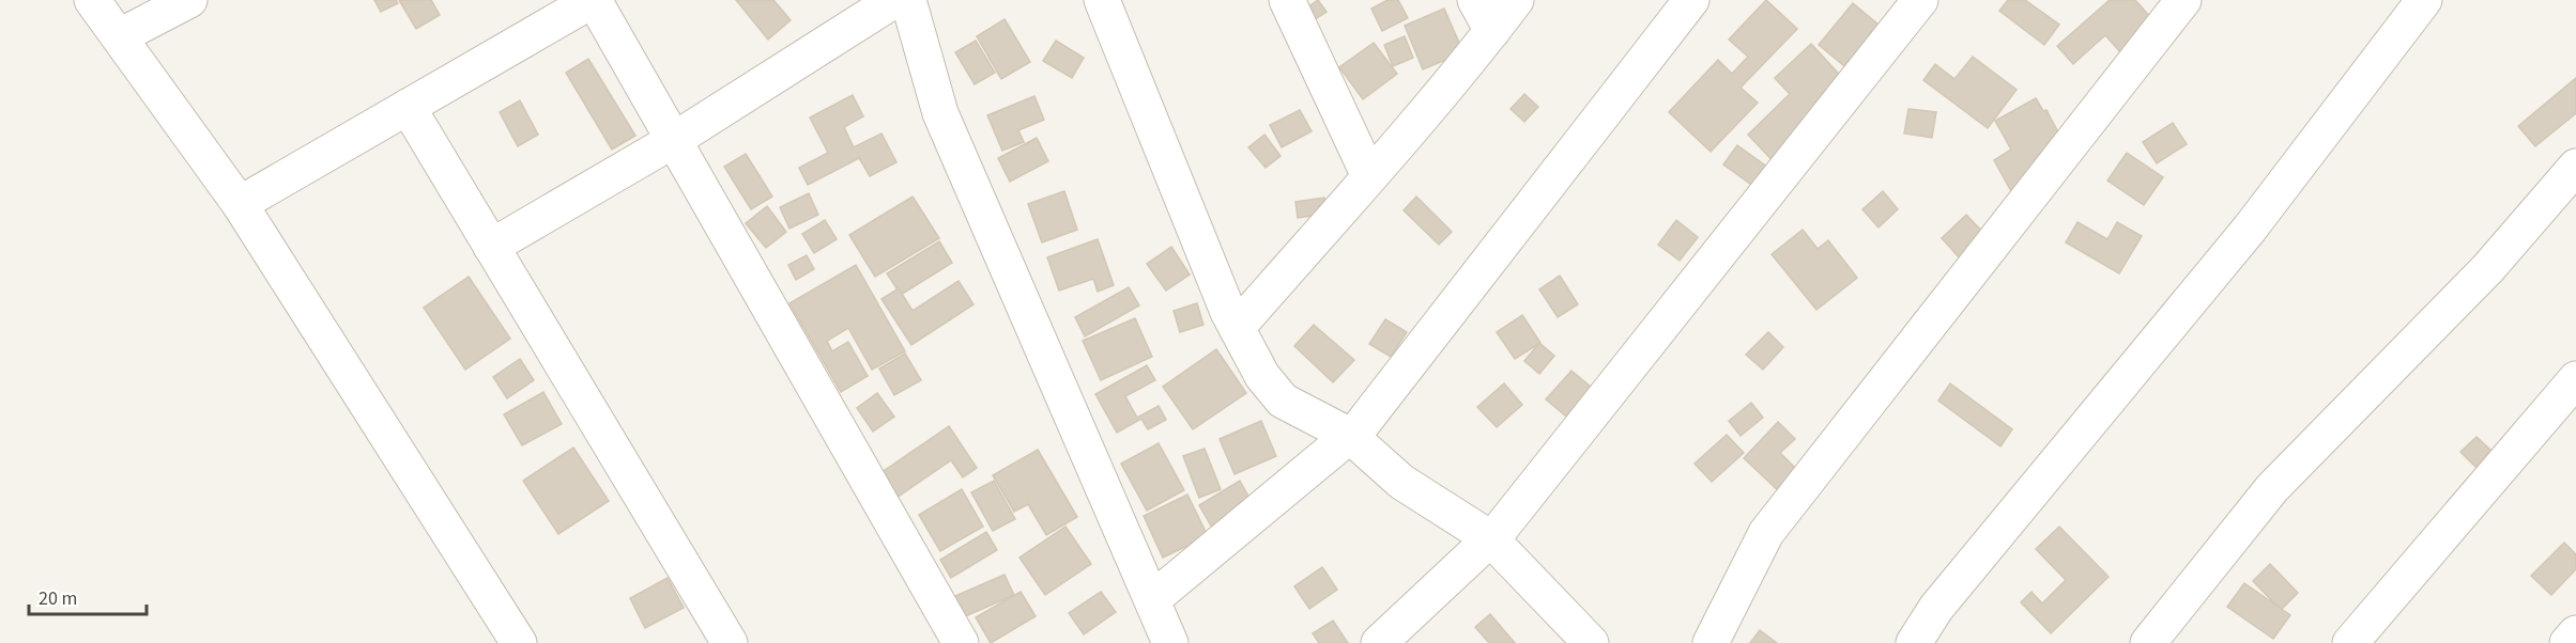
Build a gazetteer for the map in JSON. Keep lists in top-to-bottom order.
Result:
{
  "scale_bar": "20 m"
}
